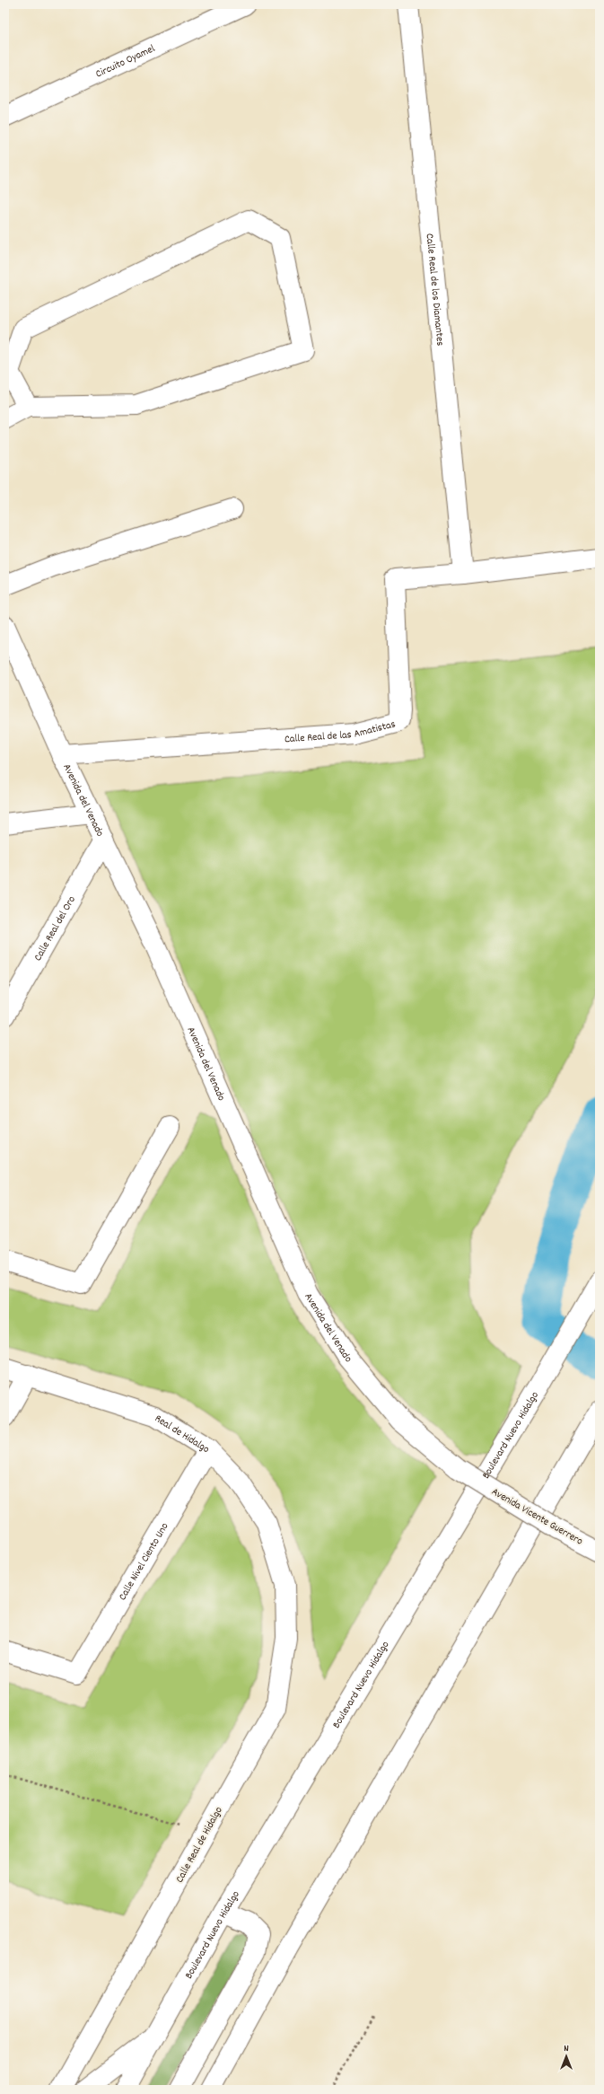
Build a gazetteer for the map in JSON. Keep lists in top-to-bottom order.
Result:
{
  "streets": {
    "street": [
      "Circuito Oyamel",
      "Calle Real de los Diamantes",
      "Calle Real de las Amatistas",
      "Avenida del Venado",
      "Calle Real del Oro",
      "Real de Hidalgo",
      "Boulevard Nuevo Hidalgo",
      "Avenida Vicente Guerrero",
      "Calle Nivel Ciento Uno",
      "Calle Real de Hidalgo"
    ]
  },
  "crossings": [
    ["Calle Real de los Diamantes", "Calle Real de las Amatistas"],
    ["Calle Real de las Amatistas", "Avenida del Venado"],
    ["Avenida del Venado", "Calle Real del Oro"],
    ["Avenida del Venado", "Avenida Vicente Guerrero"],
    ["Real de Hidalgo", "Calle Nivel Ciento Uno"],
    ["Real de Hidalgo", "Calle Real de Hidalgo"]
  ],
  "north": "top"
}
